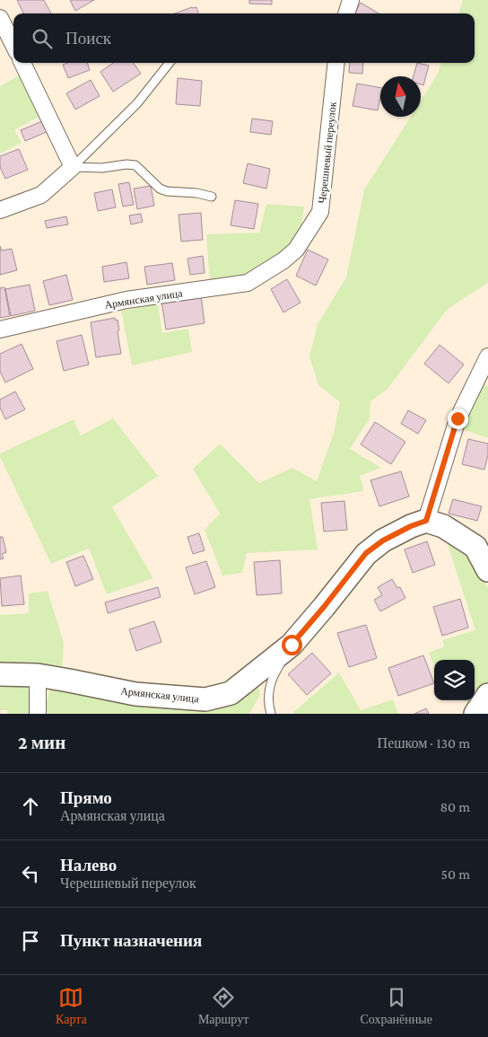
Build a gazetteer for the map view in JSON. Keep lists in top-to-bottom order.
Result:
{
  "streets": {
    "street": ["Черешневый переулок", "Армянская улица"]
  },
  "crossings": [
    ["Черешневый переулок", "Армянская улица"]
  ],
  "north": "top",
  "page": {
    "search": "Поиск",
    "heading": ["2 мин", "Пешком · 130 m"],
    "list": [
      ["Прямо", "Армянская улица", "80 m"],
      ["Налево", "Черешневый переулок", "50 m"],
      "Пункт назначения"
    ],
    "nav": ["Карта", "Маршрут", "Сохранённые"]
  }
}
